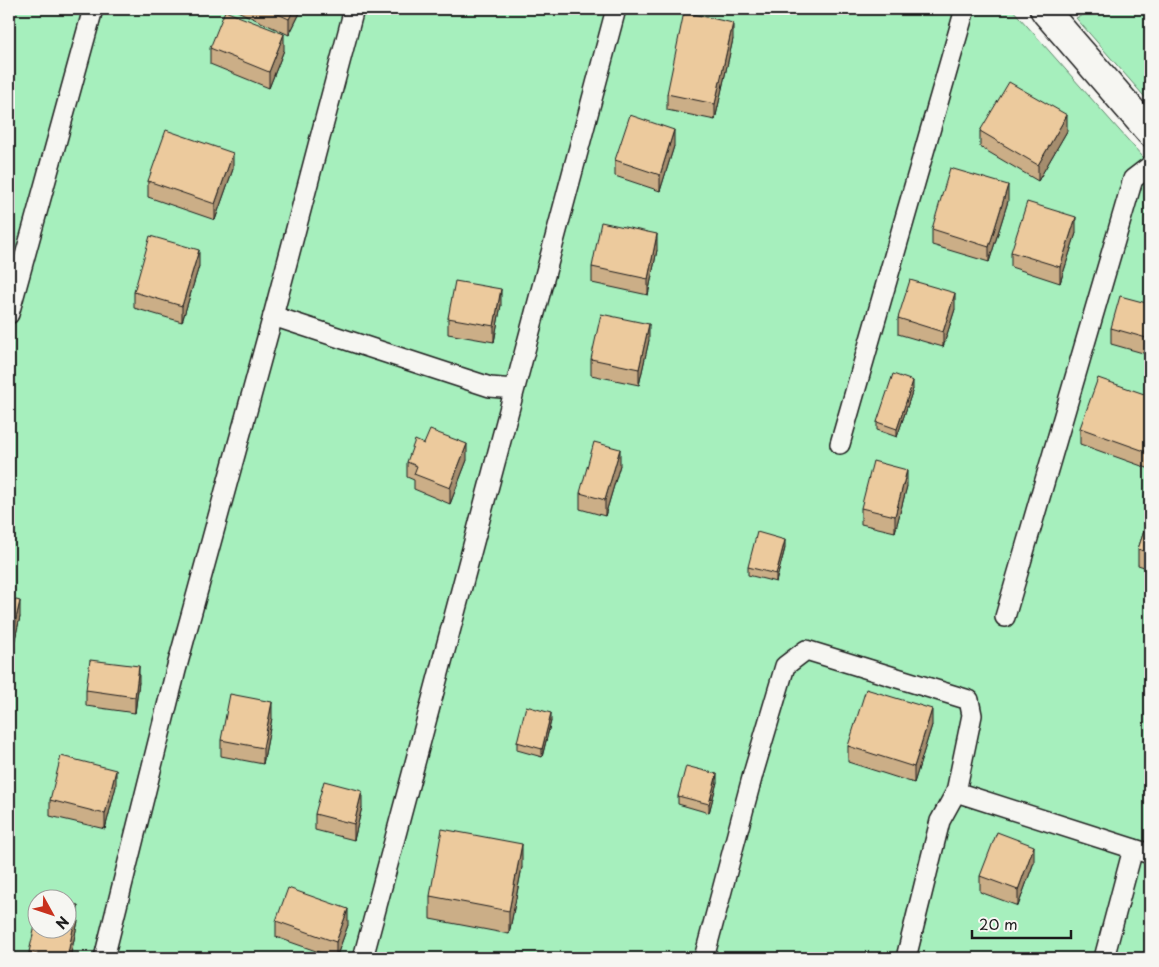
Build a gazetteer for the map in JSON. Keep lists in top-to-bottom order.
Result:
{
  "scale_bar": "20 m",
  "north": "bottom right"
}
